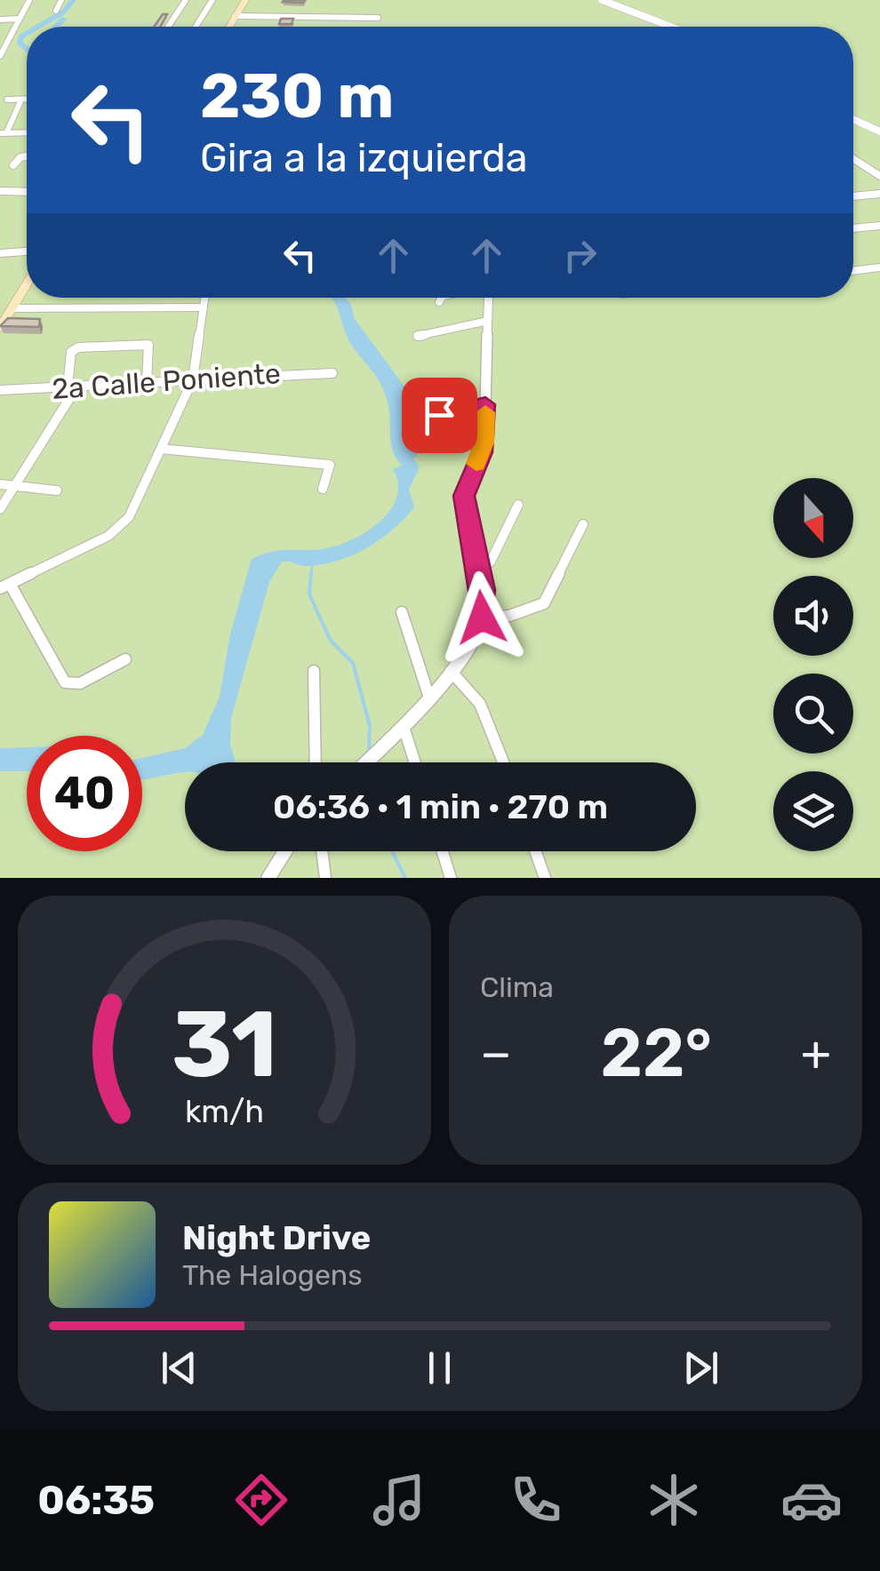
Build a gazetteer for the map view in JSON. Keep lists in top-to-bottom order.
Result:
{
  "streets": {
    "street": ["2a Calle Poniente"]
  },
  "north": "bottom",
  "page": {
    "turn": ["230 m", "Gira a la izquierda"],
    "limit": "40",
    "trip": "06:36 · 1 min · 270 m",
    "tile": "Clima",
    "heat": ["−", "22°", "+"],
    "song": ["Night Drive", "The Halogens"],
    "tabs": "06:35",
    "gauge": ["31", "km/h"]
  }
}
